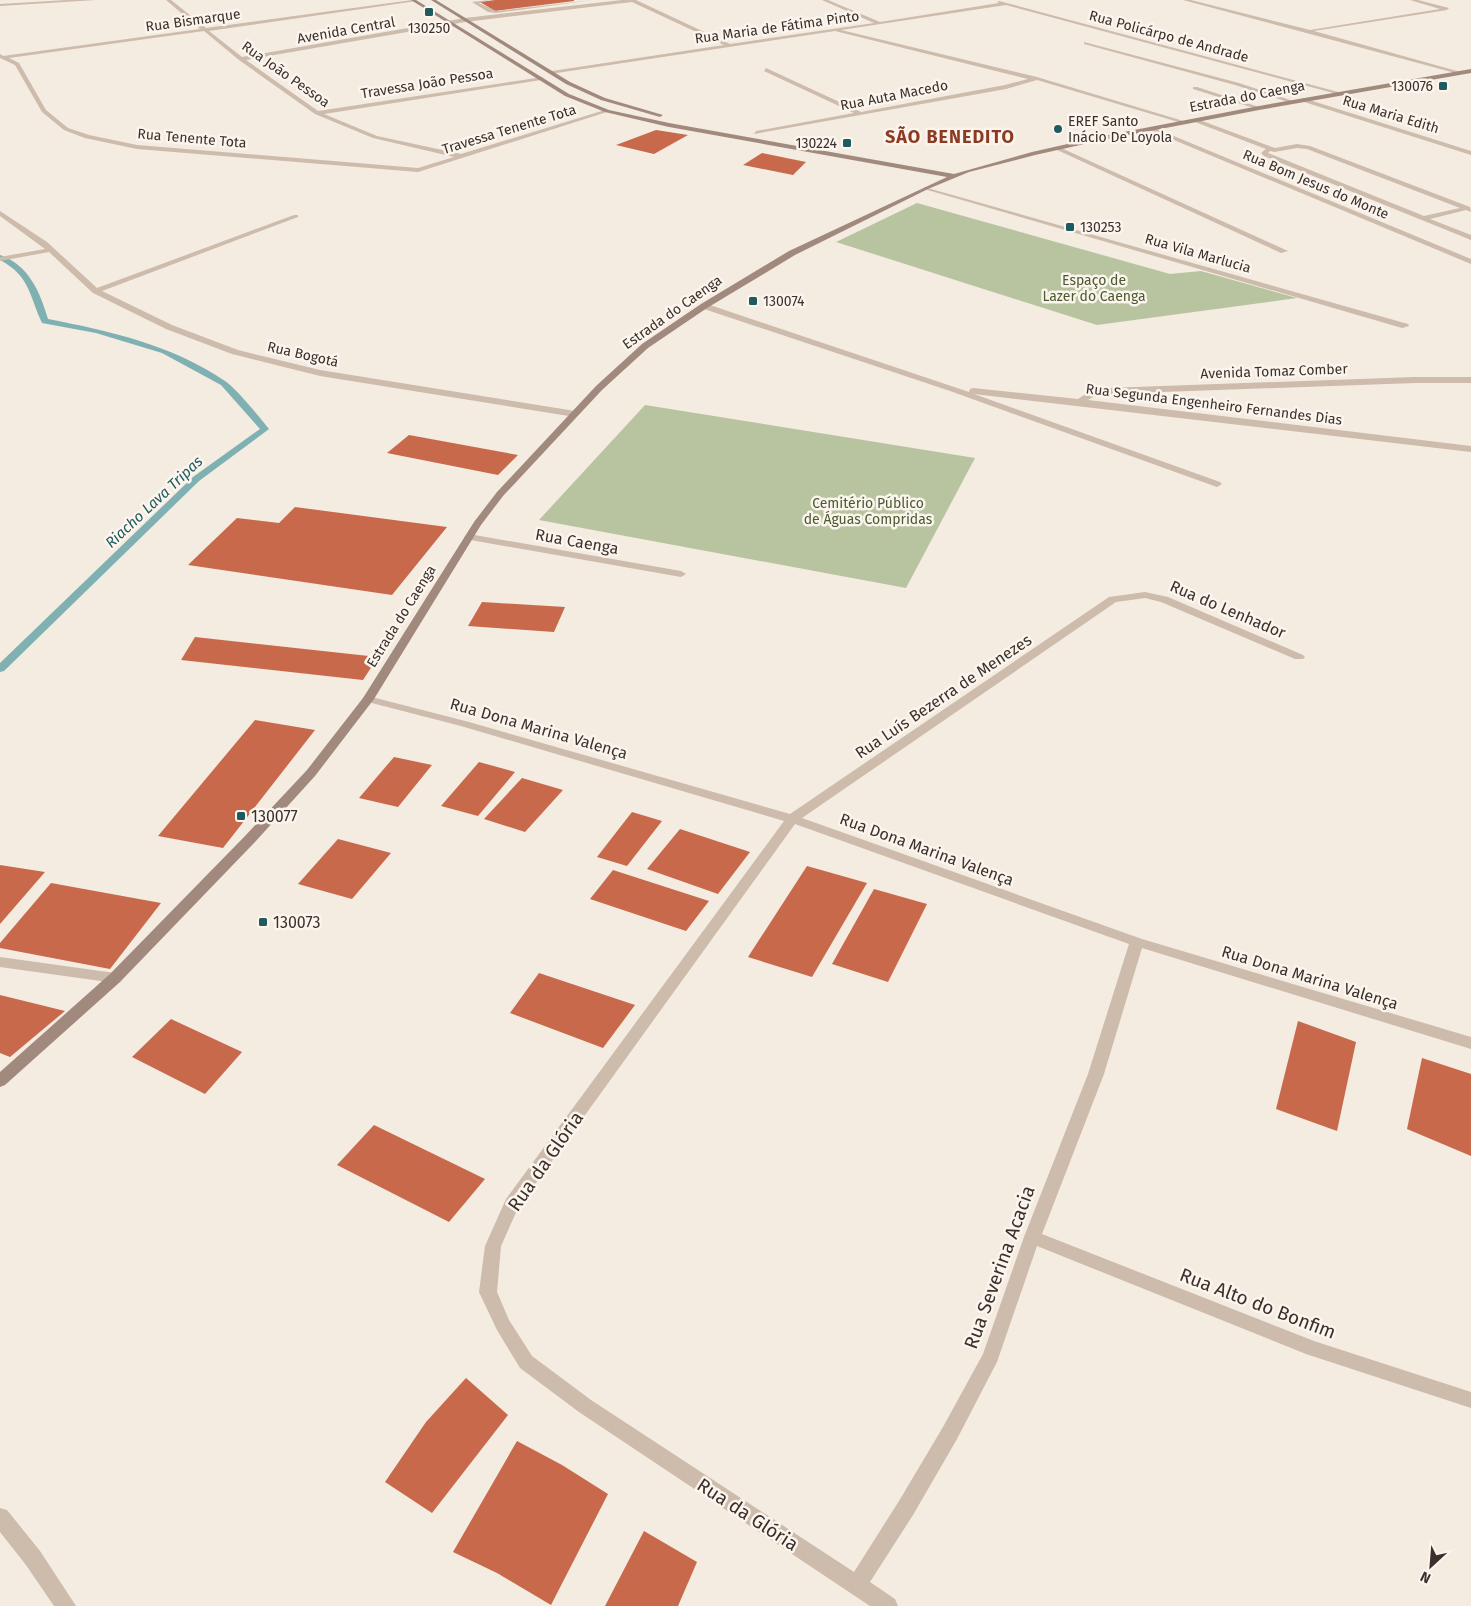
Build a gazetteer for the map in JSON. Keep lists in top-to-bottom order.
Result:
{
  "streets": {
    "main road": ["Estrada do Caenga"],
    "street": [
      "Rua Bismarque",
      "Rua Maria de Fátima Pinto",
      "Avenida Central",
      "Rua Policárpo de Andrade",
      "Rua João Pessoa",
      "Travessa João Pessoa",
      "Rua Auta Macedo",
      "Rua Maria Edith",
      "Travessa Tenente Tota",
      "Rua Tenente Tota",
      "Rua Bom Jesus do Monte",
      "Rua Vila Marlucia",
      "Rua Bogotá",
      "Avenida Tomaz Comber",
      "Rua Segunda Engenheiro Fernandes Dias",
      "Rua Caenga",
      "Rua do Lenhador",
      "Rua Luís Bezerra de Menezes",
      "Rua Dona Marina Valença",
      "Rua da Glória",
      "Rua Severina Acacia",
      "Rua Alto do Bonfim"
    ]
  },
  "crossings": [
    ["Rua Bismarque", "Rua João Pessoa"],
    ["Rua Bismarque", "Rua Tenente Tota"],
    ["Rua Maria de Fátima Pinto", "Rua Policárpo de Andrade"],
    ["Rua Maria de Fátima Pinto", "Rua Auta Macedo"],
    ["Avenida Central", "Rua João Pessoa"],
    ["Rua Policárpo de Andrade", "Estrada do Caenga"],
    ["Rua João Pessoa", "Travessa João Pessoa"],
    ["Rua João Pessoa", "Travessa Tenente Tota"],
    ["Rua Auta Macedo", "Estrada do Caenga"],
    ["Estrada do Caenga", "Rua Maria Edith"],
    ["Estrada do Caenga", "Rua Bom Jesus do Monte"],
    ["Estrada do Caenga", "Rua Vila Marlucia"],
    ["Estrada do Caenga", "Rua Bogotá"],
    ["Estrada do Caenga", "Rua Segunda Engenheiro Fernandes Dias"],
    ["Estrada do Caenga", "Rua Caenga"],
    ["Estrada do Caenga", "Rua Dona Marina Valença"],
    ["Travessa Tenente Tota", "Rua Tenente Tota"],
    ["Avenida Tomaz Comber", "Rua Segunda Engenheiro Fernandes Dias"],
    ["Rua do Lenhador", "Rua Luís Bezerra de Menezes"],
    ["Rua Luís Bezerra de Menezes", "Rua Dona Marina Valença"],
    ["Rua Luís Bezerra de Menezes", "Rua da Glória"],
    ["Rua Dona Marina Valença", "Rua da Glória"],
    ["Rua Dona Marina Valença", "Rua Severina Acacia"],
    ["Rua da Glória", "Rua Severina Acacia"],
    ["Rua Severina Acacia", "Rua Alto do Bonfim"]
  ],
  "districts": ["SÃO BENEDITO"],
  "water": ["Riacho Lava Tripas"],
  "parks": ["Espaço de Lazer do Caenga", "Cemitério Público de Águas Compridas"],
  "places": {
    "transit": [
      "130250",
      "130076",
      "130224",
      "130253",
      "130074",
      "130077",
      "130073"
    ],
    "other": ["EREF Santo Inácio De Loyola"]
  },
  "north": "bottom left"
}
